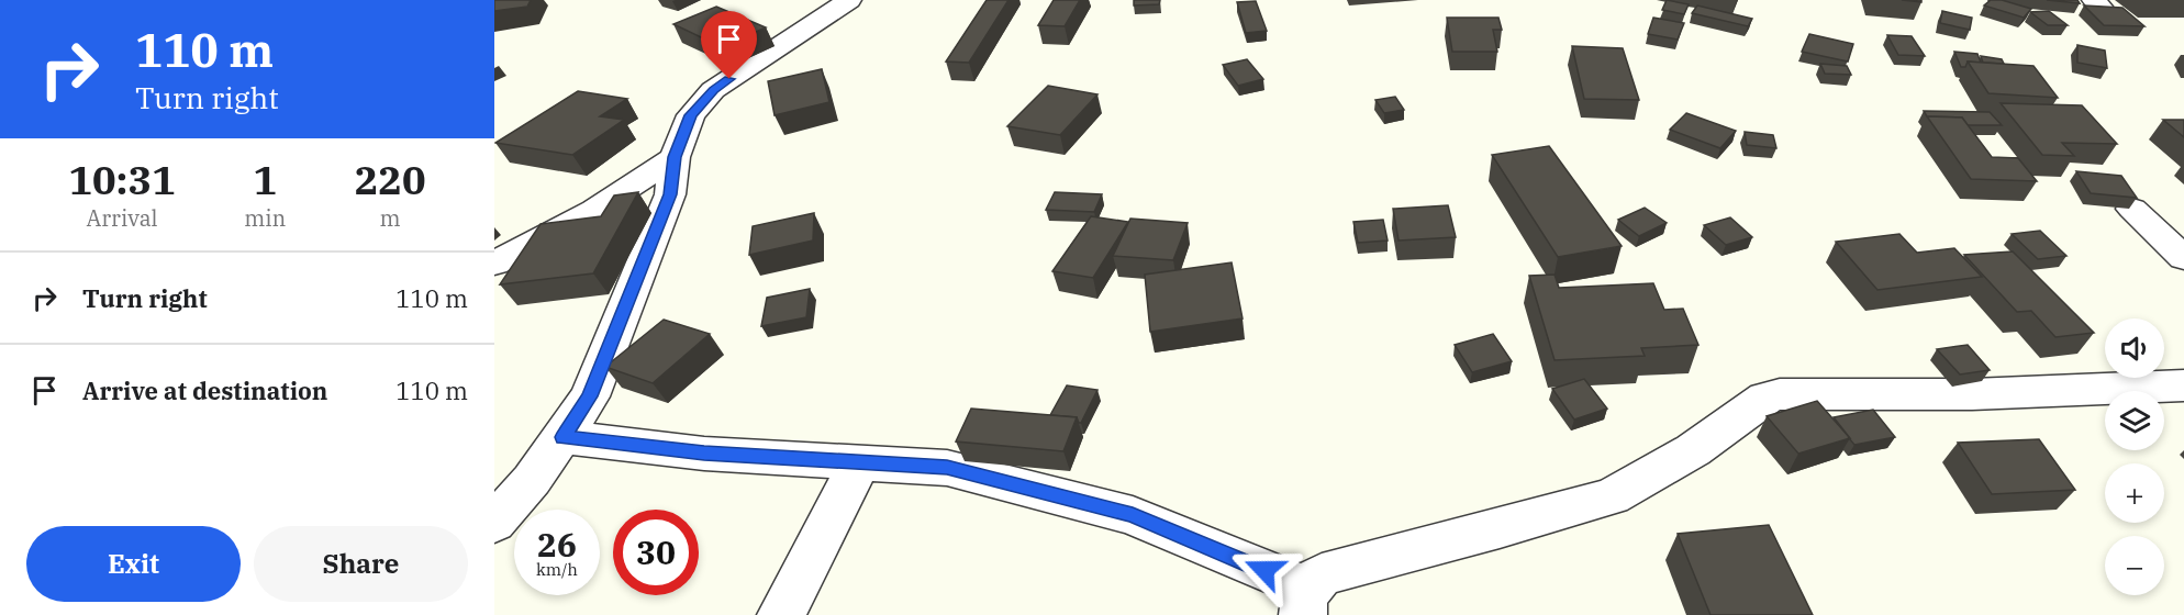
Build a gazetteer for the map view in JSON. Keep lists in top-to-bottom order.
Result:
{
  "page": {
    "turn": ["110 m", "Turn right"],
    "eta": [
      "10:31",
      "Arrival",
      "1",
      "min",
      "220",
      "m"
    ],
    "list": [
      {
        "name": "Turn right",
        "value": "110 m"
      },
      {
        "name": "Arrive at destination",
        "value": "110 m"
      }
    ],
    "map_buttons": ["+", "−"],
    "speed": "26 km/h",
    "limit": "30",
    "buttons": ["Exit", "Share"]
  }
}
